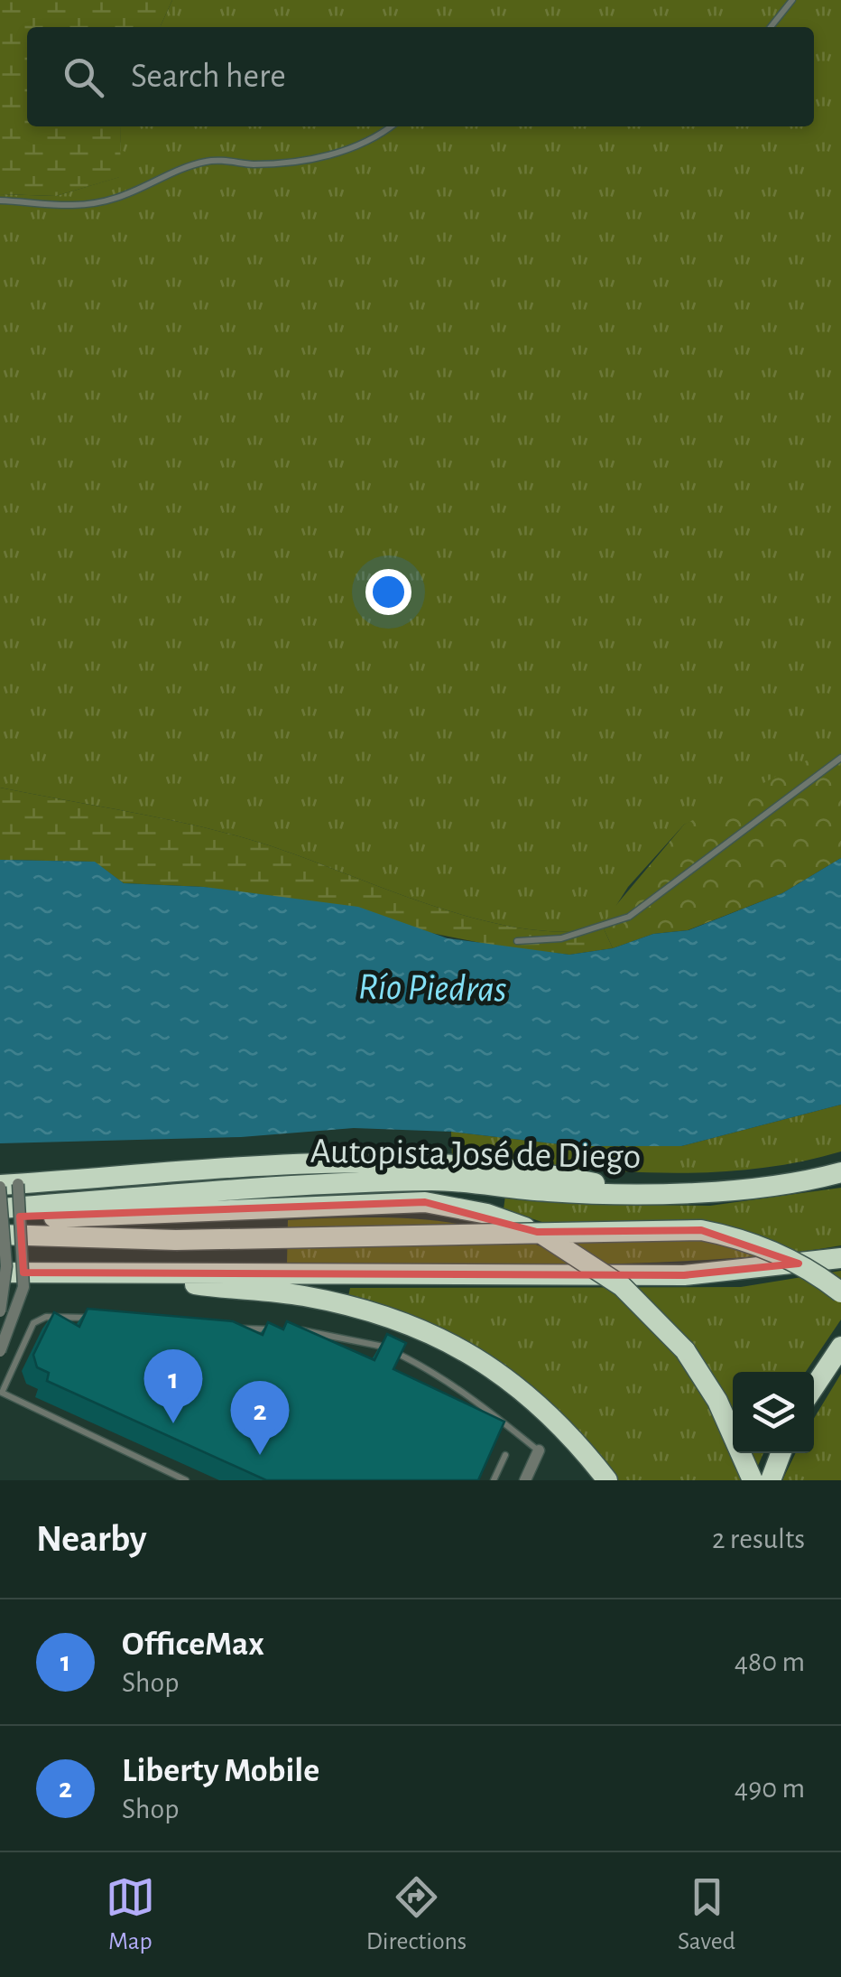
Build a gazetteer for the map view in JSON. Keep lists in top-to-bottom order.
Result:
{
  "streets": {
    "highway": ["Autopista José de Diego"]
  },
  "water": ["Río Piedras"],
  "page": {
    "search": "Search here",
    "pins": ["1", "2"],
    "heading": ["Nearby", "2 results"],
    "list": [
      {
        "mark": "1",
        "name": "OfficeMax",
        "note": "Shop",
        "value": "480 m"
      },
      {
        "mark": "2",
        "name": "Liberty Mobile",
        "note": "Shop",
        "value": "490 m"
      }
    ],
    "nav": ["Map", "Directions", "Saved"]
  }
}
